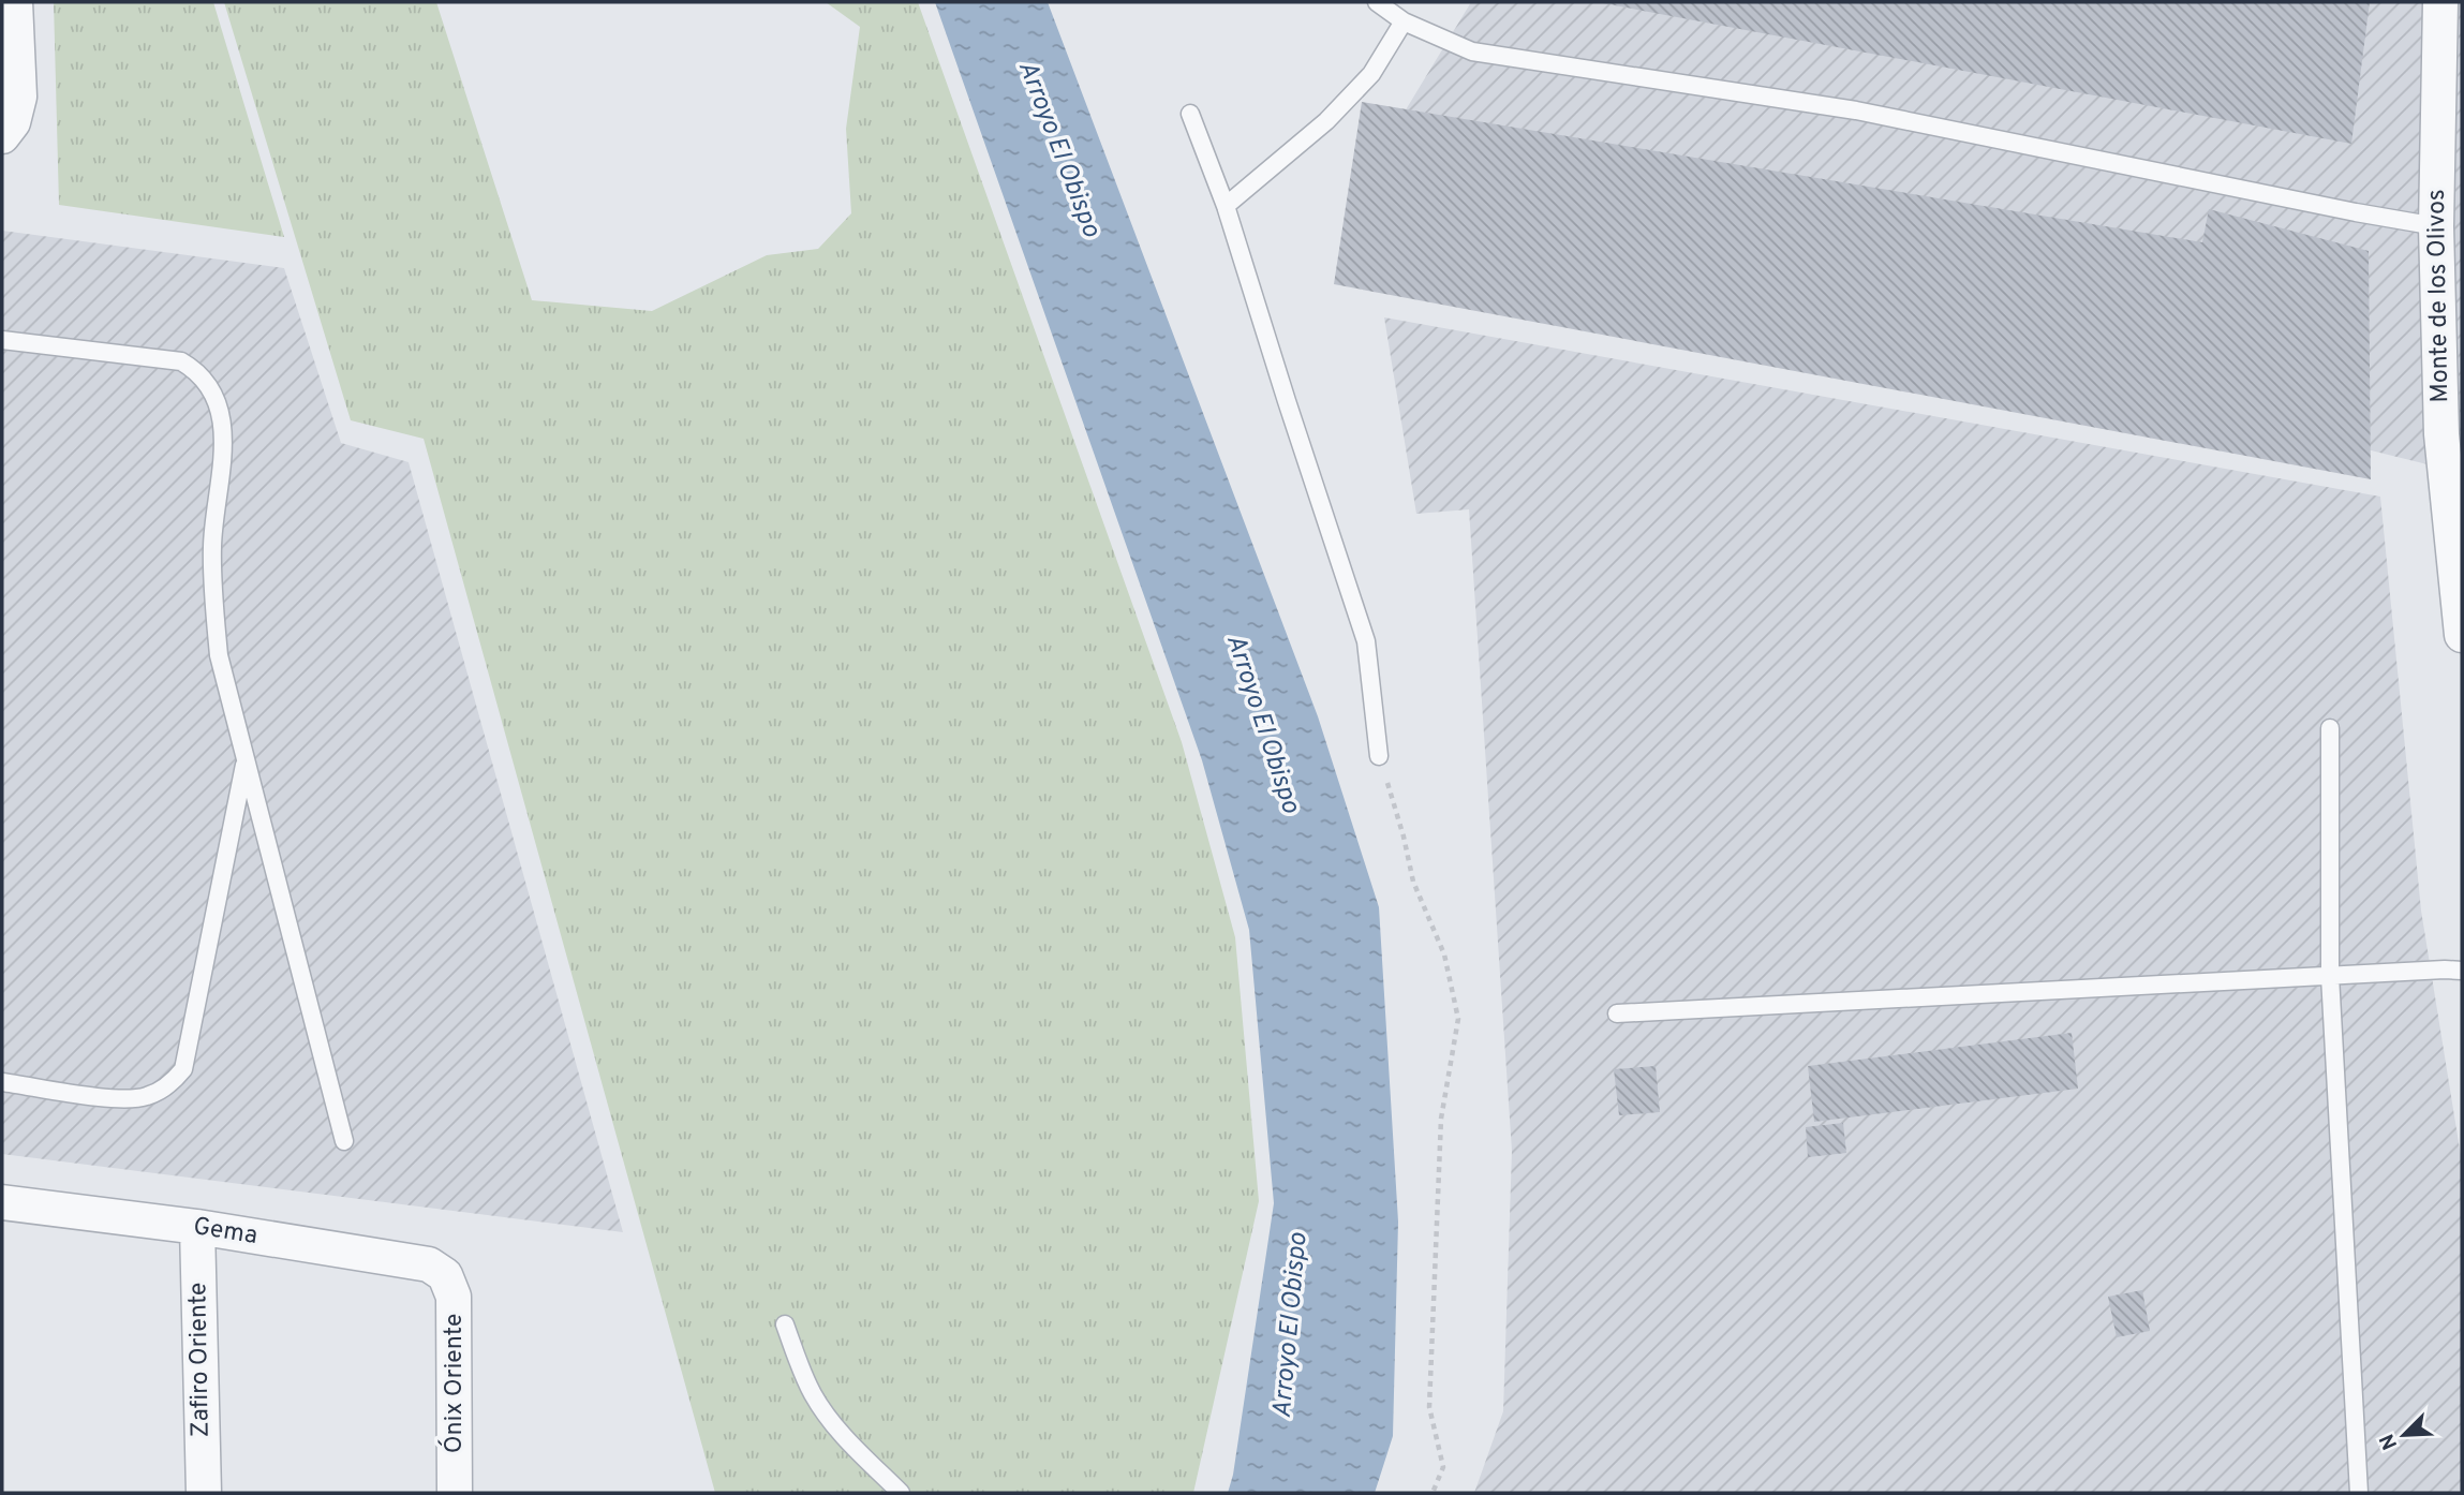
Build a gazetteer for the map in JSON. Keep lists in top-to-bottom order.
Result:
{
  "streets": {
    "street": [
      "Monte de los Olivos",
      "Gema",
      "Zafiro Oriente",
      "Ónix Oriente"
    ]
  },
  "crossings": [
    ["Gema", "Zafiro Oriente"],
    ["Gema", "Ónix Oriente"]
  ],
  "water": ["Arroyo El Obispo"],
  "north": "bottom left"
}
